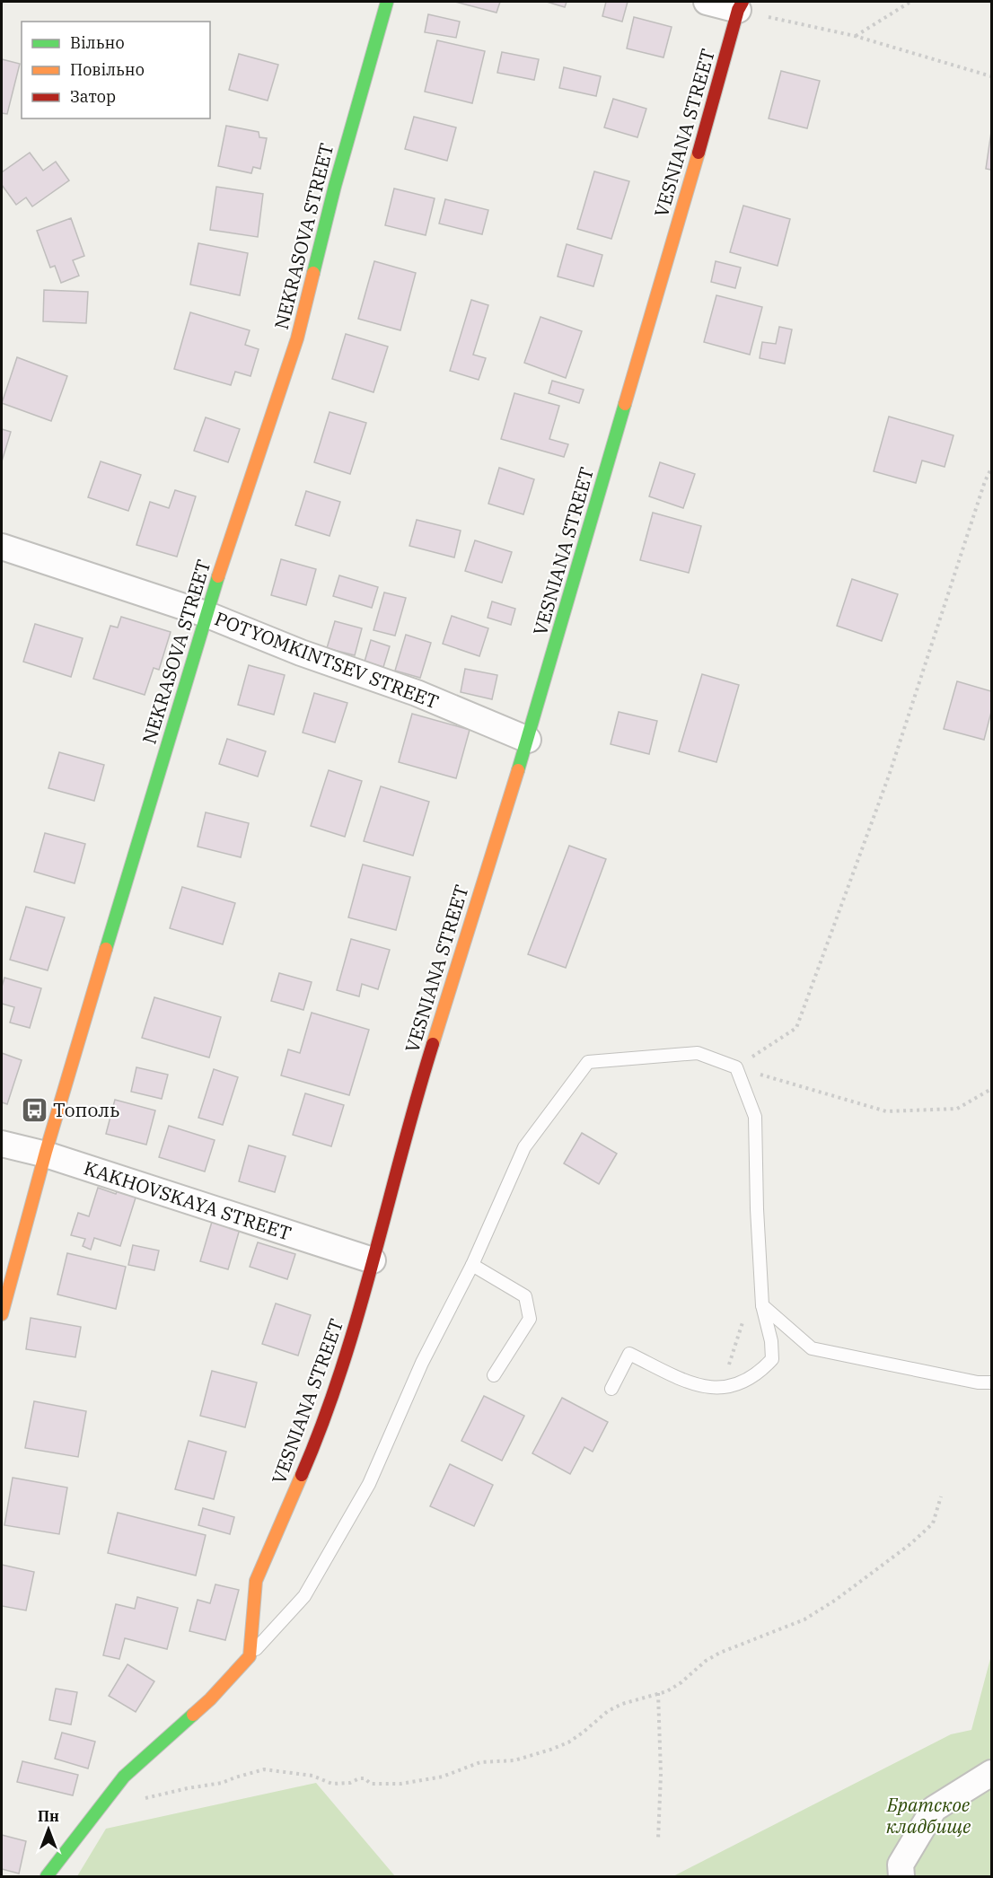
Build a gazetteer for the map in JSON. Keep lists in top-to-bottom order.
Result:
{
  "streets": {
    "street": [
      "VESNIANA STREET",
      "NEKRASOVA STREET",
      "POTYOMKINTSEV STREET",
      "KAKHOVSKAYA STREET"
    ]
  },
  "crossings": [
    ["VESNIANA STREET", "POTYOMKINTSEV STREET"],
    ["VESNIANA STREET", "KAKHOVSKAYA STREET"],
    ["NEKRASOVA STREET", "POTYOMKINTSEV STREET"],
    ["NEKRASOVA STREET", "KAKHOVSKAYA STREET"]
  ],
  "parks": ["Братское кладбище"],
  "places": {
    "bus stop": ["Тополь"]
  },
  "legend": ["Вільно", "Повільно", "Затор"],
  "north": "top"
}
